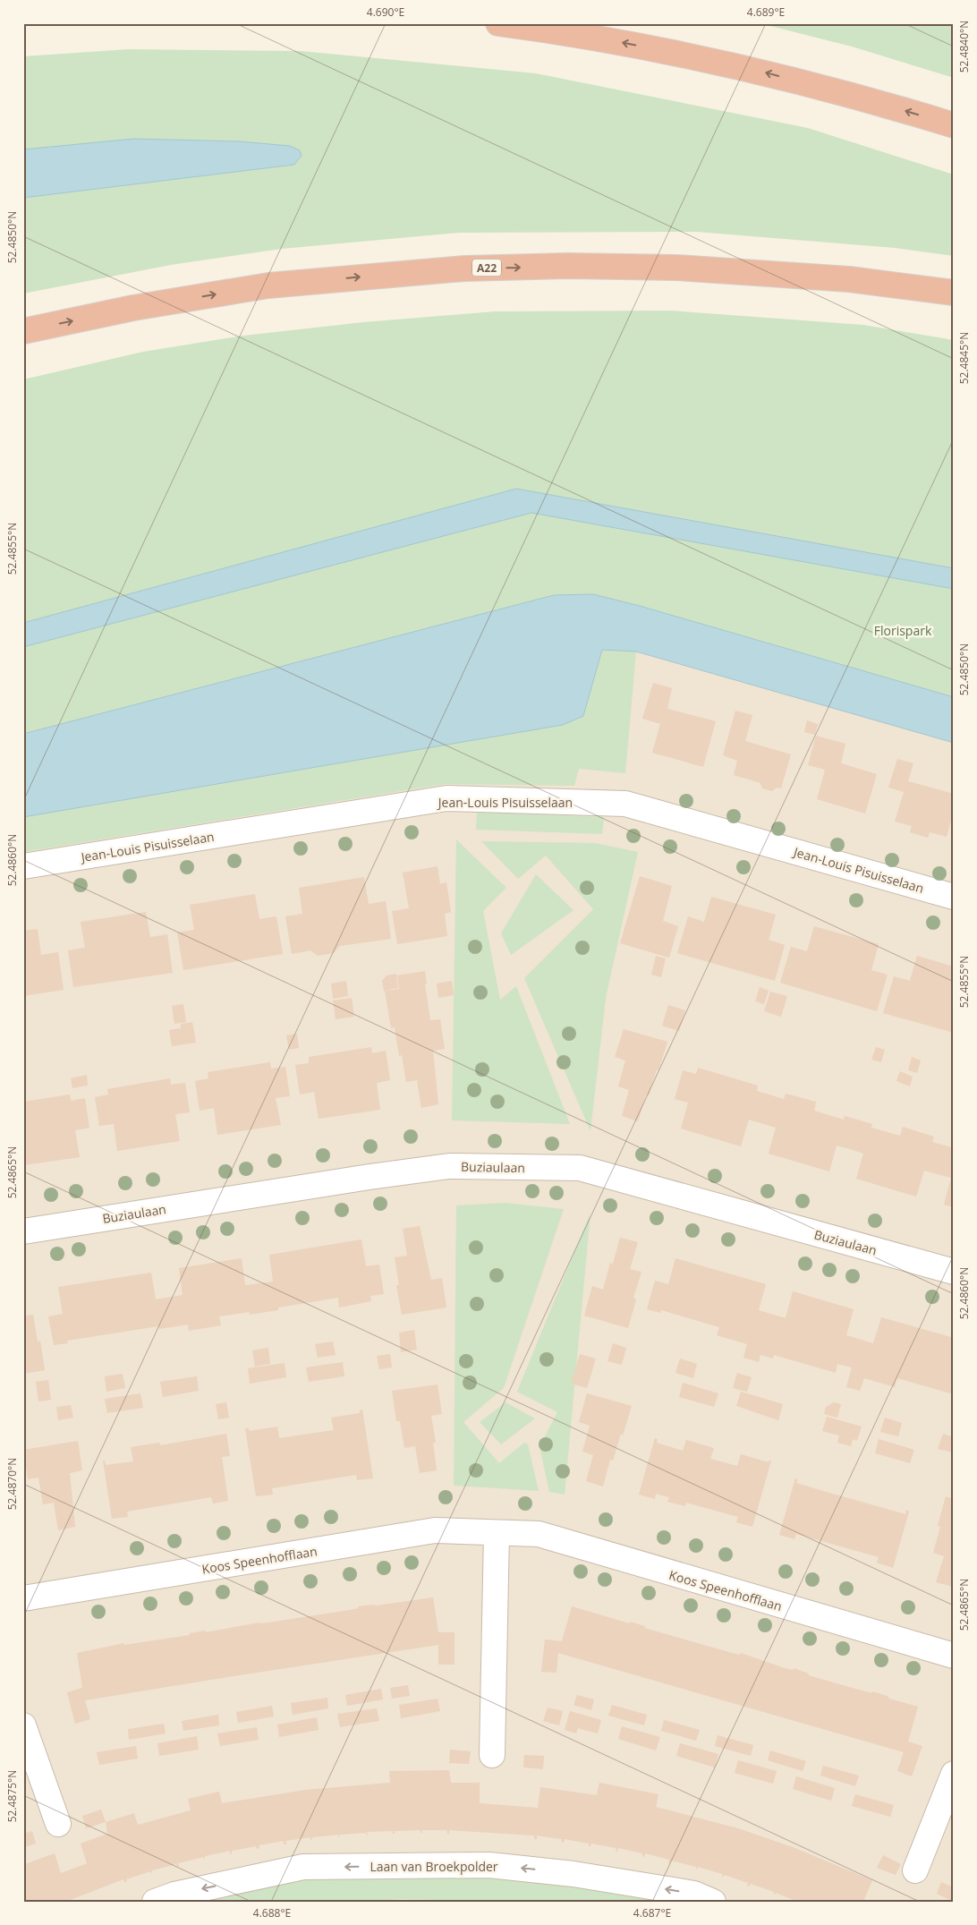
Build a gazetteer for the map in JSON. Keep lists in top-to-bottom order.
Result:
{
  "streets": {
    "highway": ["A22"],
    "street": [
      "Jean-Louis Pisuisselaan",
      "Buziaulaan",
      "Koos Speenhofflaan",
      "Laan van Broekpolder"
    ]
  },
  "one_way": ["Laan van Broekpolder"],
  "parks": ["Florispark"],
  "coordinates": [
    "4.690°E",
    "4.689°E",
    "52.4840°N",
    "52.4850°N",
    "52.4845°N",
    "52.4855°N",
    "52.4860°N",
    "52.4865°N",
    "52.4870°N",
    "52.4875°N",
    "4.688°E",
    "4.687°E"
  ]
}
